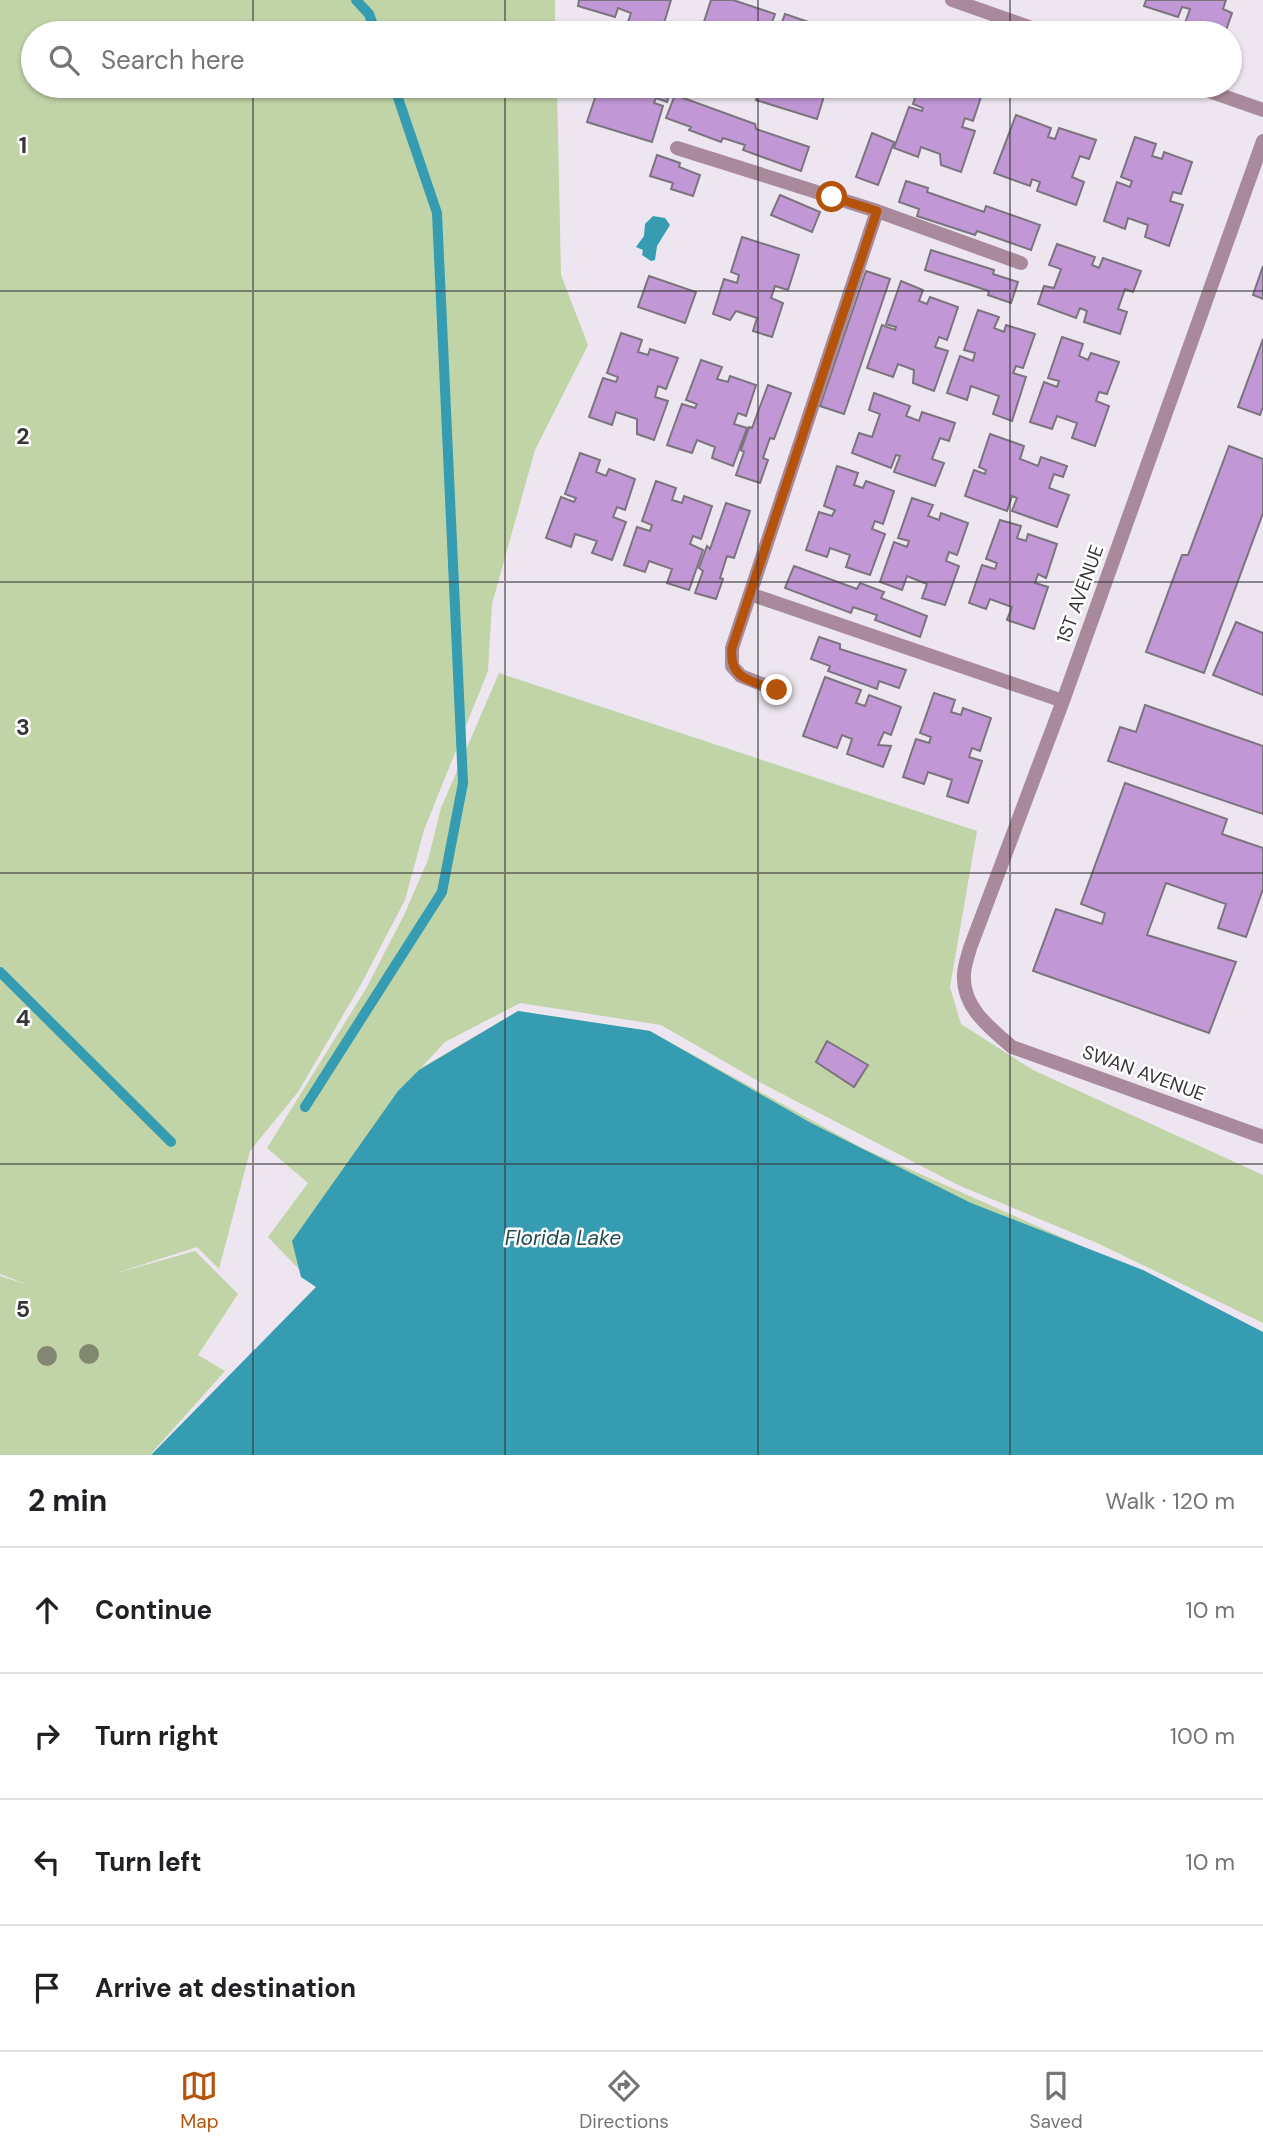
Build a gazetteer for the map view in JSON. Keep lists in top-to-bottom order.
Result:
{
  "streets": {
    "street": ["1ST AVENUE", "SWAN AVENUE"]
  },
  "crossings": [
    ["1ST AVENUE", "SWAN AVENUE"]
  ],
  "water": ["Florida Lake"],
  "page": {
    "search": "Search here",
    "heading": ["2 min", "Walk · 120 m"],
    "list": [
      ["Continue", "10 m"],
      ["Turn right", "100 m"],
      ["Turn left", "10 m"],
      "Arrive at destination"
    ],
    "nav": ["Map", "Directions", "Saved"]
  },
  "grid": {
    "rows": [
      "1",
      "2",
      "3",
      "4",
      "5"
    ]
  }
}
